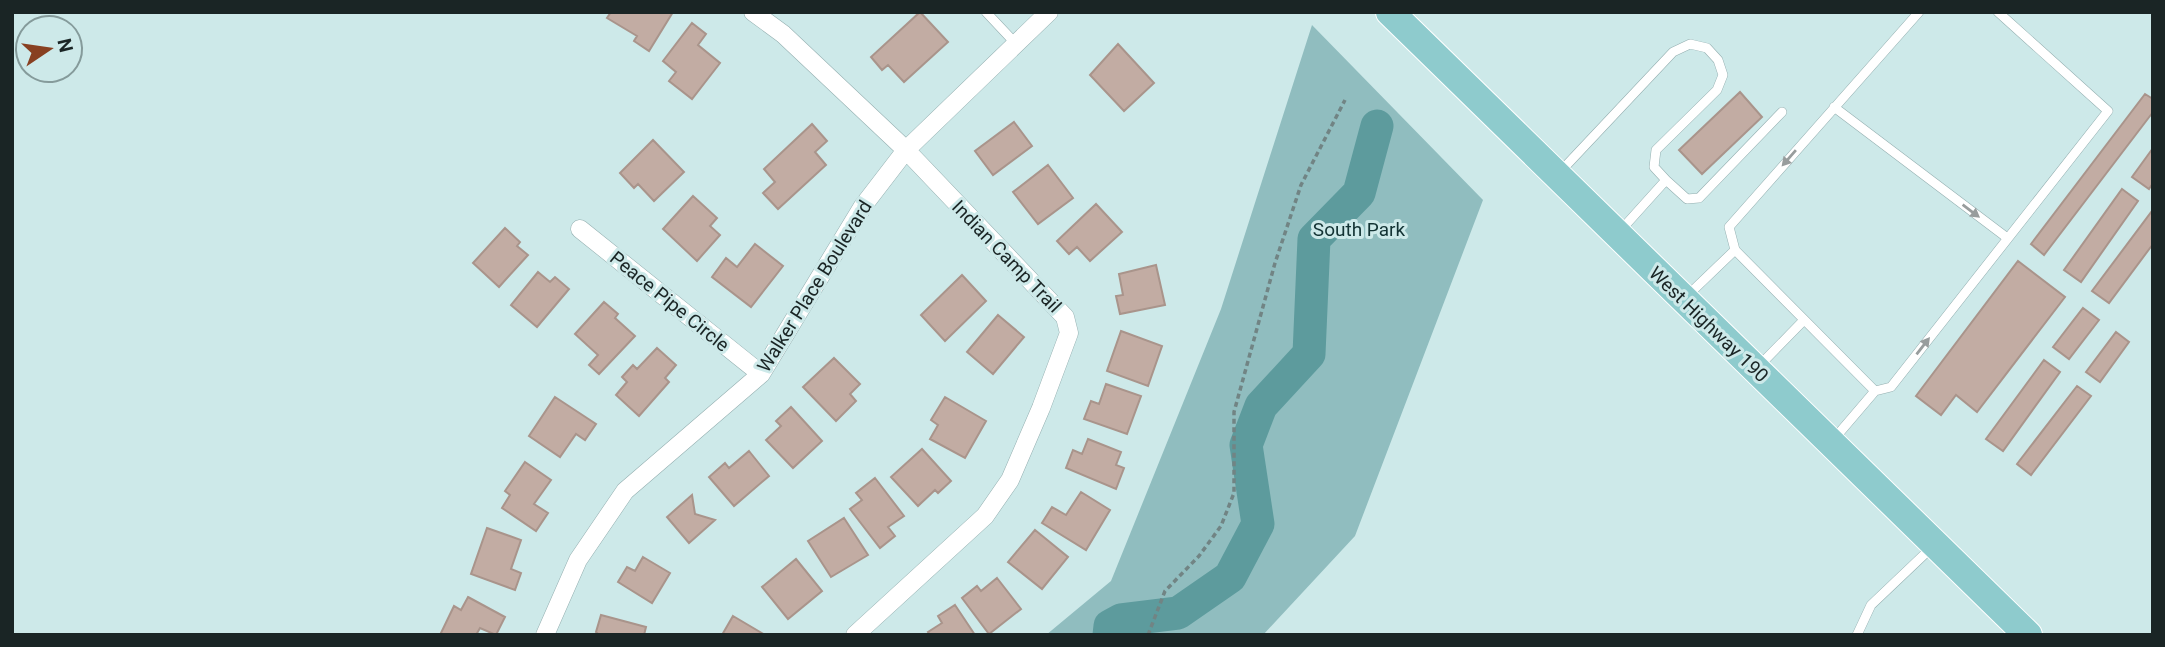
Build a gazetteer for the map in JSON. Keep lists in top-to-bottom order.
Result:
{
  "streets": {
    "main road": ["West Highway 190"],
    "street": ["Indian Camp Trail", "Walker Place Boulevard", "Peace Pipe Circle"]
  },
  "crossings": [
    ["Indian Camp Trail", "Walker Place Boulevard"],
    ["Walker Place Boulevard", "Peace Pipe Circle"]
  ],
  "parks": ["South Park"],
  "north": "right"
}
